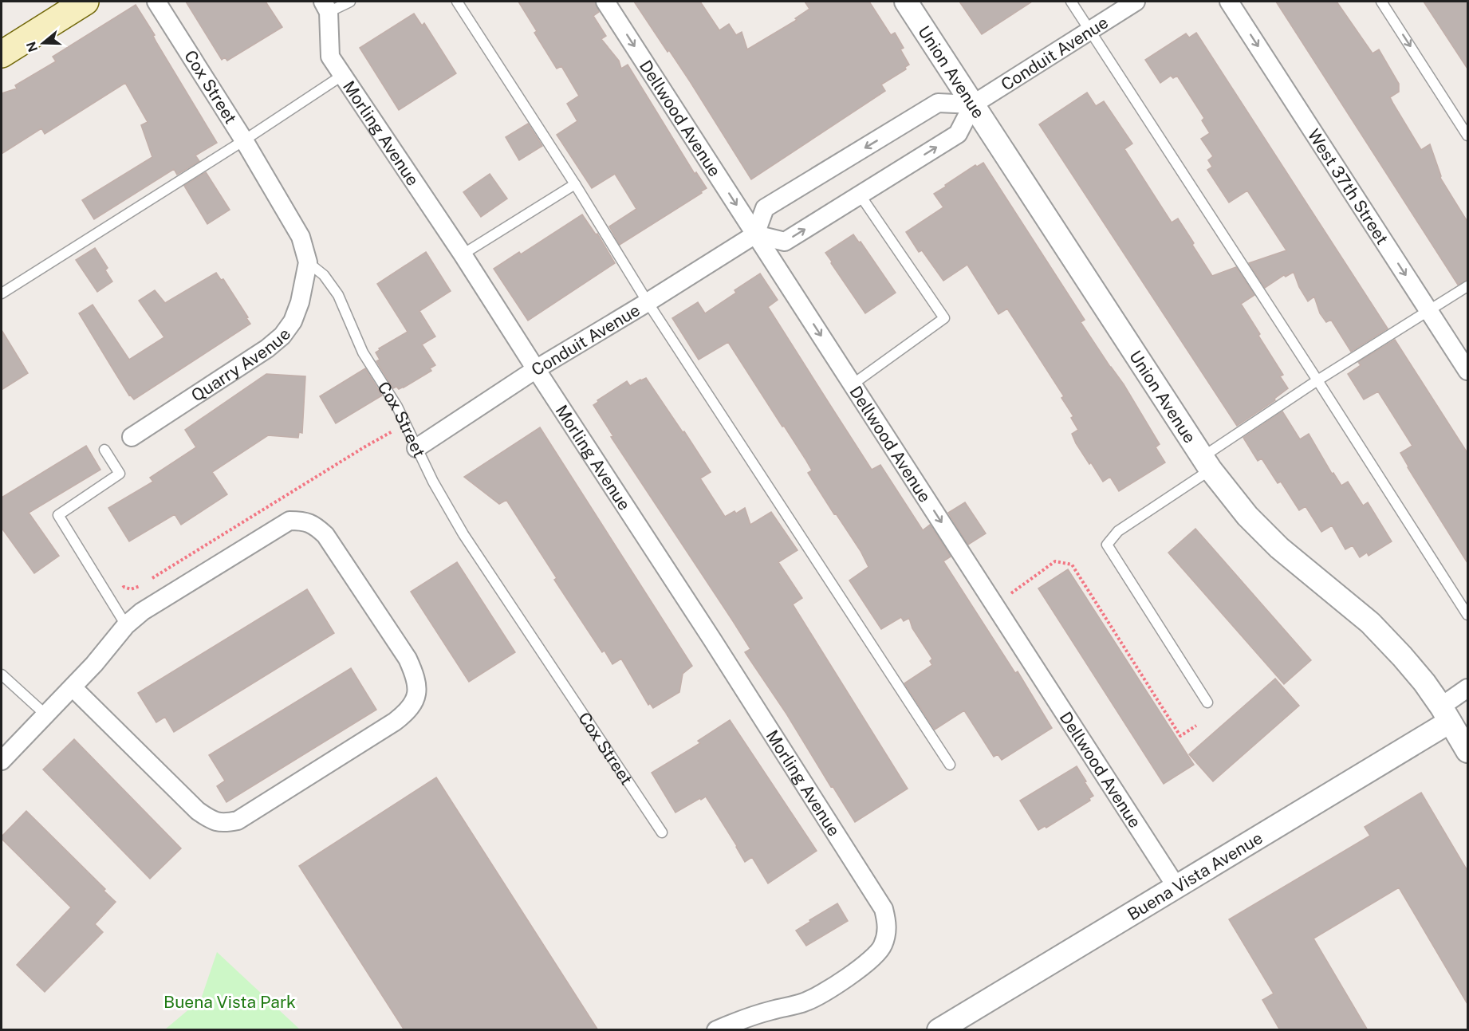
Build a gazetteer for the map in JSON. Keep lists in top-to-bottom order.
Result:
{
  "streets": {
    "street": [
      "Conduit Avenue",
      "Union Avenue",
      "Cox Street",
      "Dellwood Avenue",
      "Morling Avenue",
      "West 37th Street",
      "Quarry Avenue",
      "Buena Vista Avenue"
    ]
  },
  "crossings": [
    ["Conduit Avenue", "Union Avenue"],
    ["Conduit Avenue", "Cox Street"],
    ["Conduit Avenue", "Dellwood Avenue"],
    ["Conduit Avenue", "Morling Avenue"],
    ["Union Avenue", "Buena Vista Avenue"],
    ["Cox Street", "Quarry Avenue"],
    ["Dellwood Avenue", "Buena Vista Avenue"]
  ],
  "one_way": ["Dellwood Avenue", "West 37th Street"],
  "parks": ["Buena Vista Park"],
  "north": "left"
}
